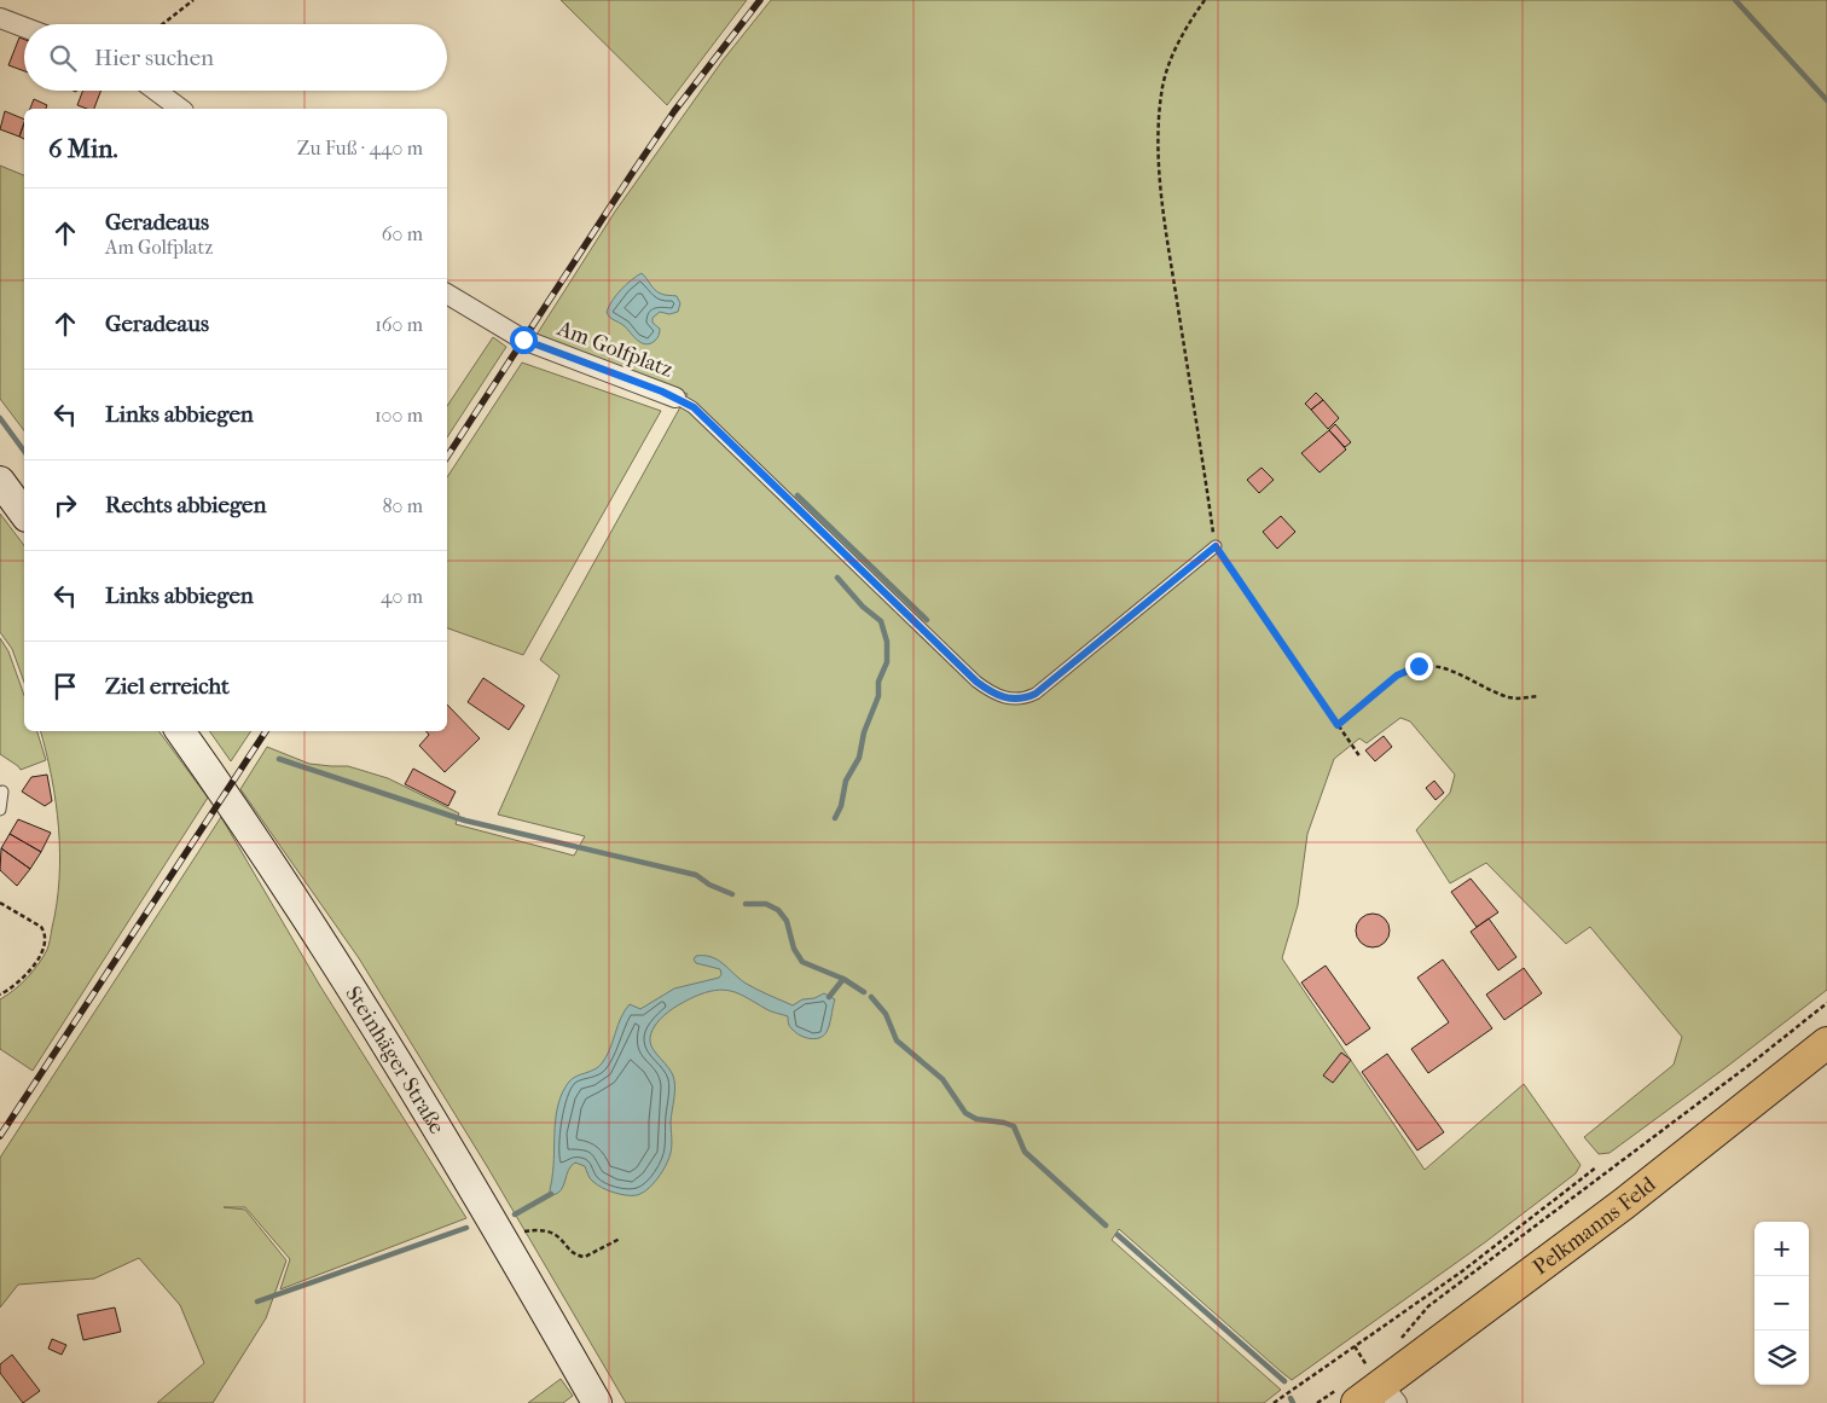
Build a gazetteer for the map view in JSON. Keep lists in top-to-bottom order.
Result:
{
  "streets": {
    "main road": ["Steinhäger Straße", "Pelkmanns Feld"],
    "street": ["Am Golfplatz"]
  },
  "page": {
    "search": "Hier suchen",
    "heading": ["6 Min.", "Zu Fuß · 440 m"],
    "list": [
      ["Geradeaus", "Am Golfplatz", "60 m"],
      ["Geradeaus", "160 m"],
      ["Links abbiegen", "100 m"],
      ["Rechts abbiegen", "80 m"],
      ["Links abbiegen", "40 m"],
      "Ziel erreicht"
    ],
    "map_buttons": ["+", "−"]
  }
}
